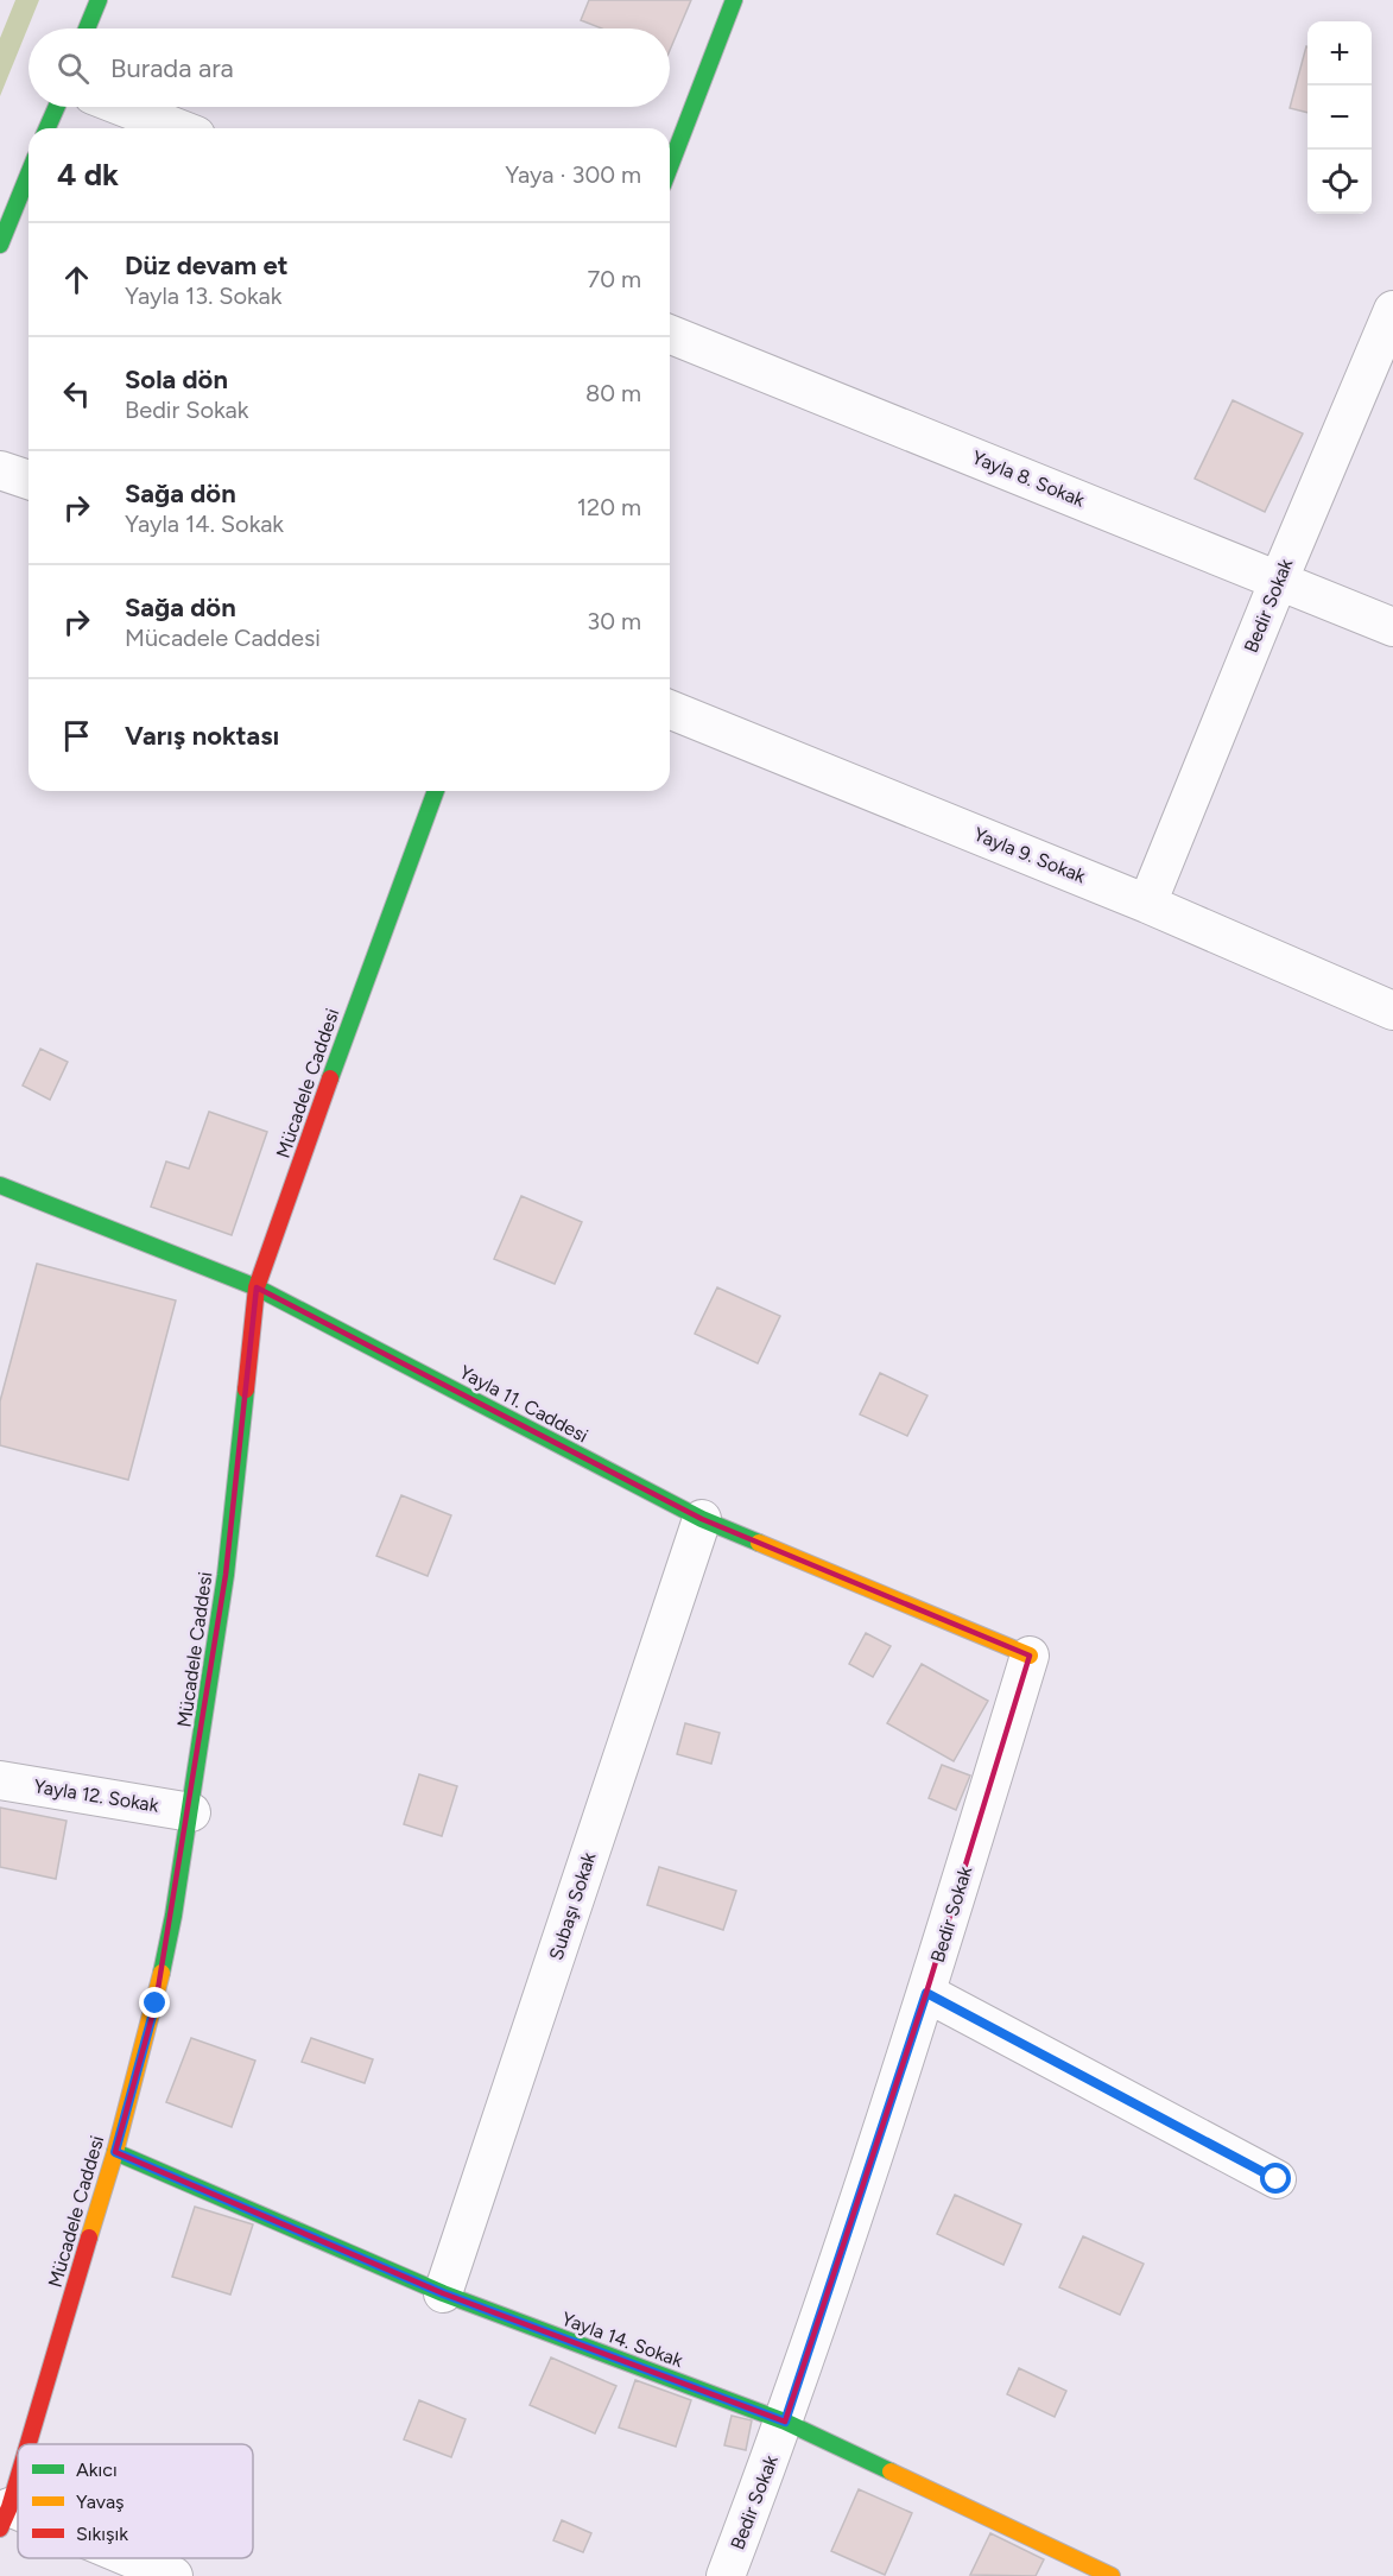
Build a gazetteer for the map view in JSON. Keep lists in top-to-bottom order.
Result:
{
  "streets": {
    "street": [
      "Yayla 8. Sokak",
      "Bedir Sokak",
      "Yayla 9. Sokak",
      "Mücadele Caddesi",
      "Yayla 11. Caddesi",
      "Yayla 12. Sokak",
      "Subaşı Sokak",
      "Yayla 14. Sokak"
    ]
  },
  "crossings": [
    ["Yayla 8. Sokak", "Bedir Sokak"],
    ["Bedir Sokak", "Yayla 9. Sokak"],
    ["Bedir Sokak", "Yayla 11. Caddesi"],
    ["Bedir Sokak", "Yayla 14. Sokak"],
    ["Mücadele Caddesi", "Yayla 11. Caddesi"],
    ["Mücadele Caddesi", "Yayla 12. Sokak"],
    ["Mücadele Caddesi", "Yayla 14. Sokak"],
    ["Yayla 11. Caddesi", "Subaşı Sokak"],
    ["Subaşı Sokak", "Yayla 14. Sokak"]
  ],
  "legend": ["Akıcı", "Yavaş", "Sıkışık"],
  "page": {
    "map_buttons": ["+", "−"],
    "search": "Burada ara",
    "heading": ["4 dk", "Yaya · 300 m"],
    "list": [
      ["Düz devam et", "Yayla 13. Sokak", "70 m"],
      ["Sola dön", "Bedir Sokak", "80 m"],
      ["Sağa dön", "Yayla 14. Sokak", "120 m"],
      ["Sağa dön", "Mücadele Caddesi", "30 m"],
      "Varış noktası"
    ]
  }
}
